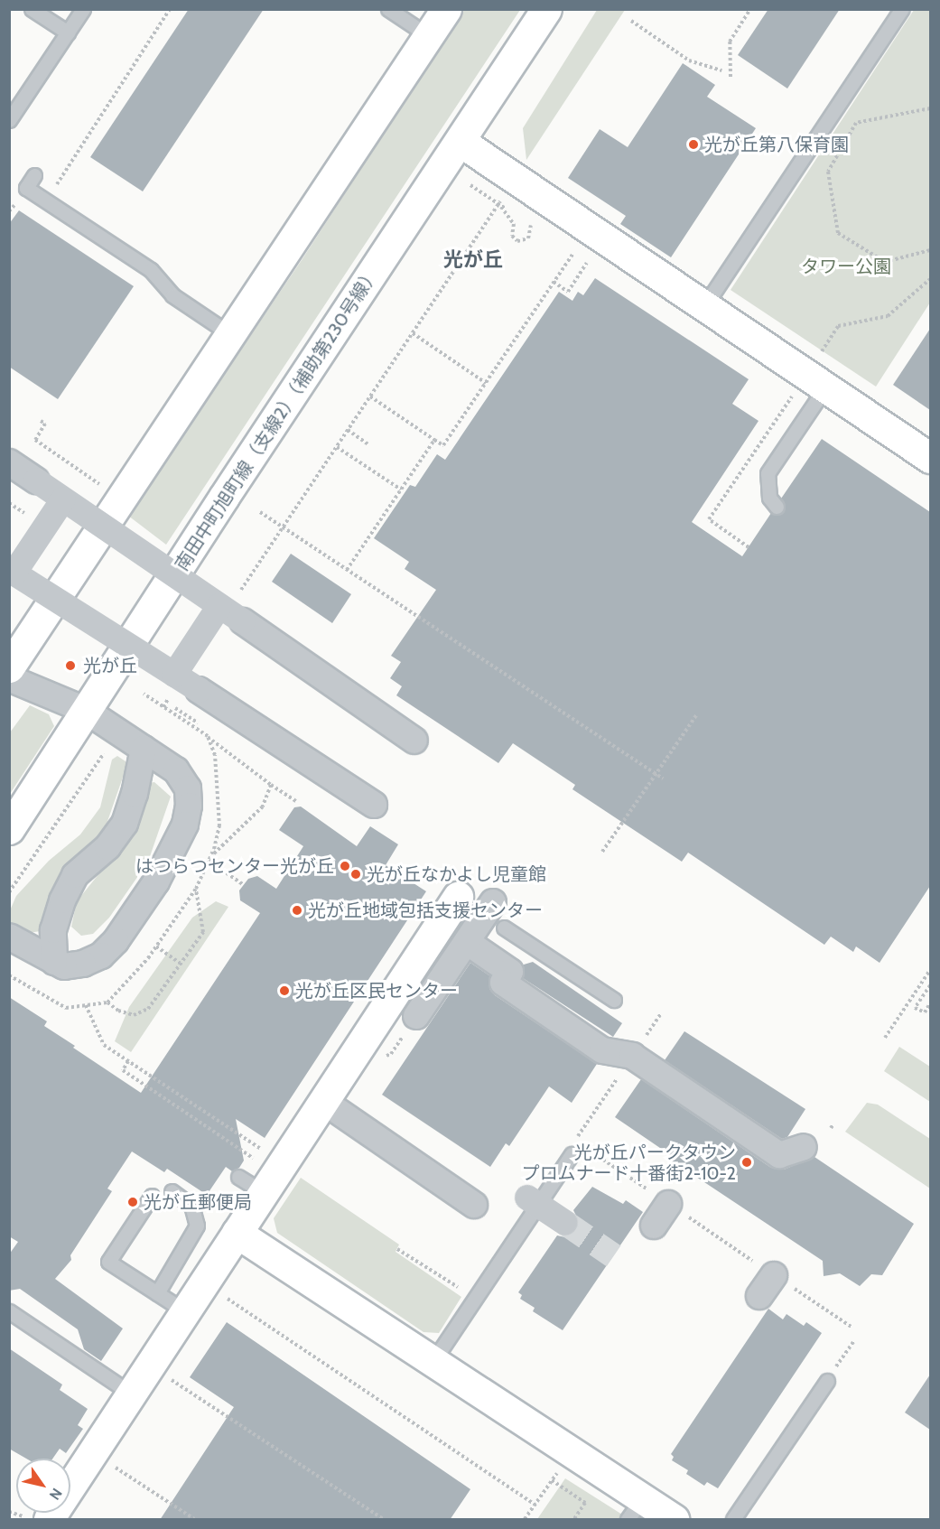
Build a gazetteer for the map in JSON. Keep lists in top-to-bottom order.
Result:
{
  "streets": {
    "street": ["南田中町旭町線（支線2）（補助第230号線）"]
  },
  "districts": ["光が丘"],
  "parks": ["タワー公園"],
  "places": [
    "光が丘第八保育園",
    "光が丘",
    "はつらつセンター光が丘",
    "光が丘なかよし児童館",
    "光が丘地域包括支援センター",
    "光が丘区民センター",
    "光が丘パークタウン プロムナード十番街2-10-2",
    "光が丘郵便局"
  ],
  "north": "bottom right"
}
